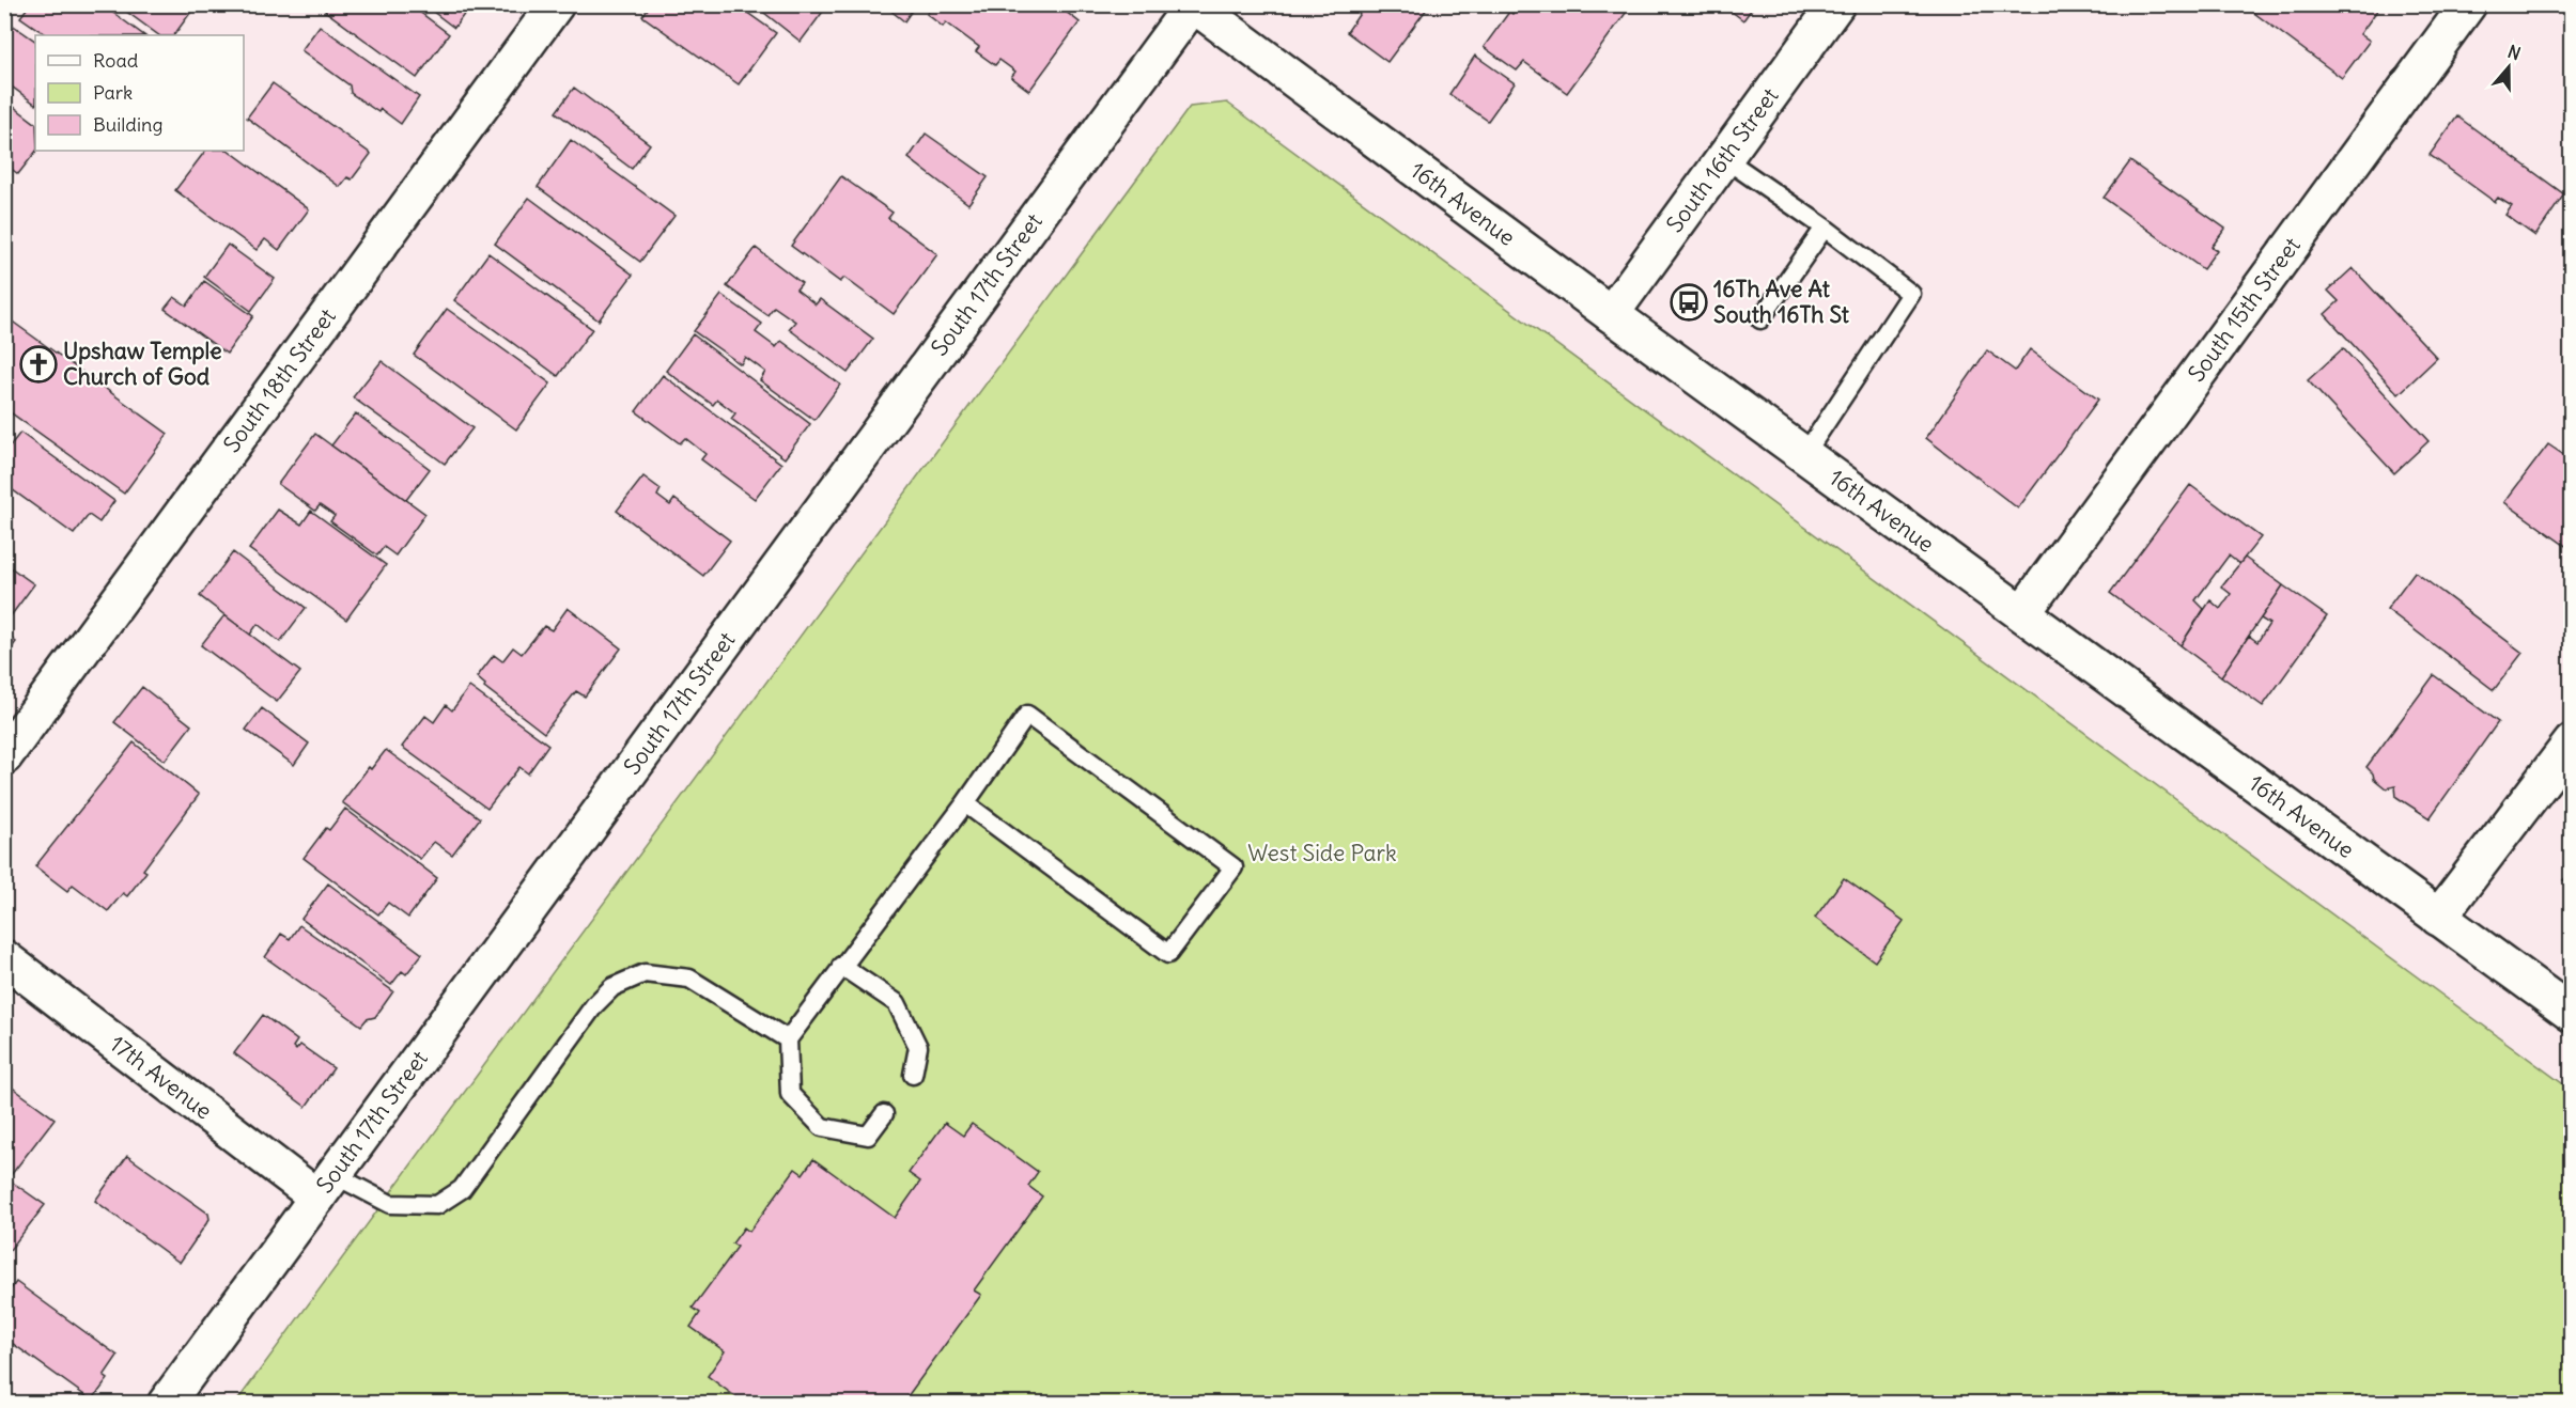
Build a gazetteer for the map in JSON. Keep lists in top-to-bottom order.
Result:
{
  "streets": {
    "street": [
      "South 16th Street",
      "16th Avenue",
      "South 17th Street",
      "South 15th Street",
      "South 18th Street",
      "17th Avenue"
    ]
  },
  "crossings": [
    ["South 16th Street", "16th Avenue"],
    ["16th Avenue", "South 17th Street"],
    ["16th Avenue", "South 15th Street"],
    ["South 17th Street", "17th Avenue"]
  ],
  "parks": ["West Side Park"],
  "places": {
    "bus stop": ["16Th Ave At South 16Th St"],
    "church": ["Upshaw Temple Church of God"]
  },
  "legend": ["Road", "Park", "Building"],
  "north": "top"
}
